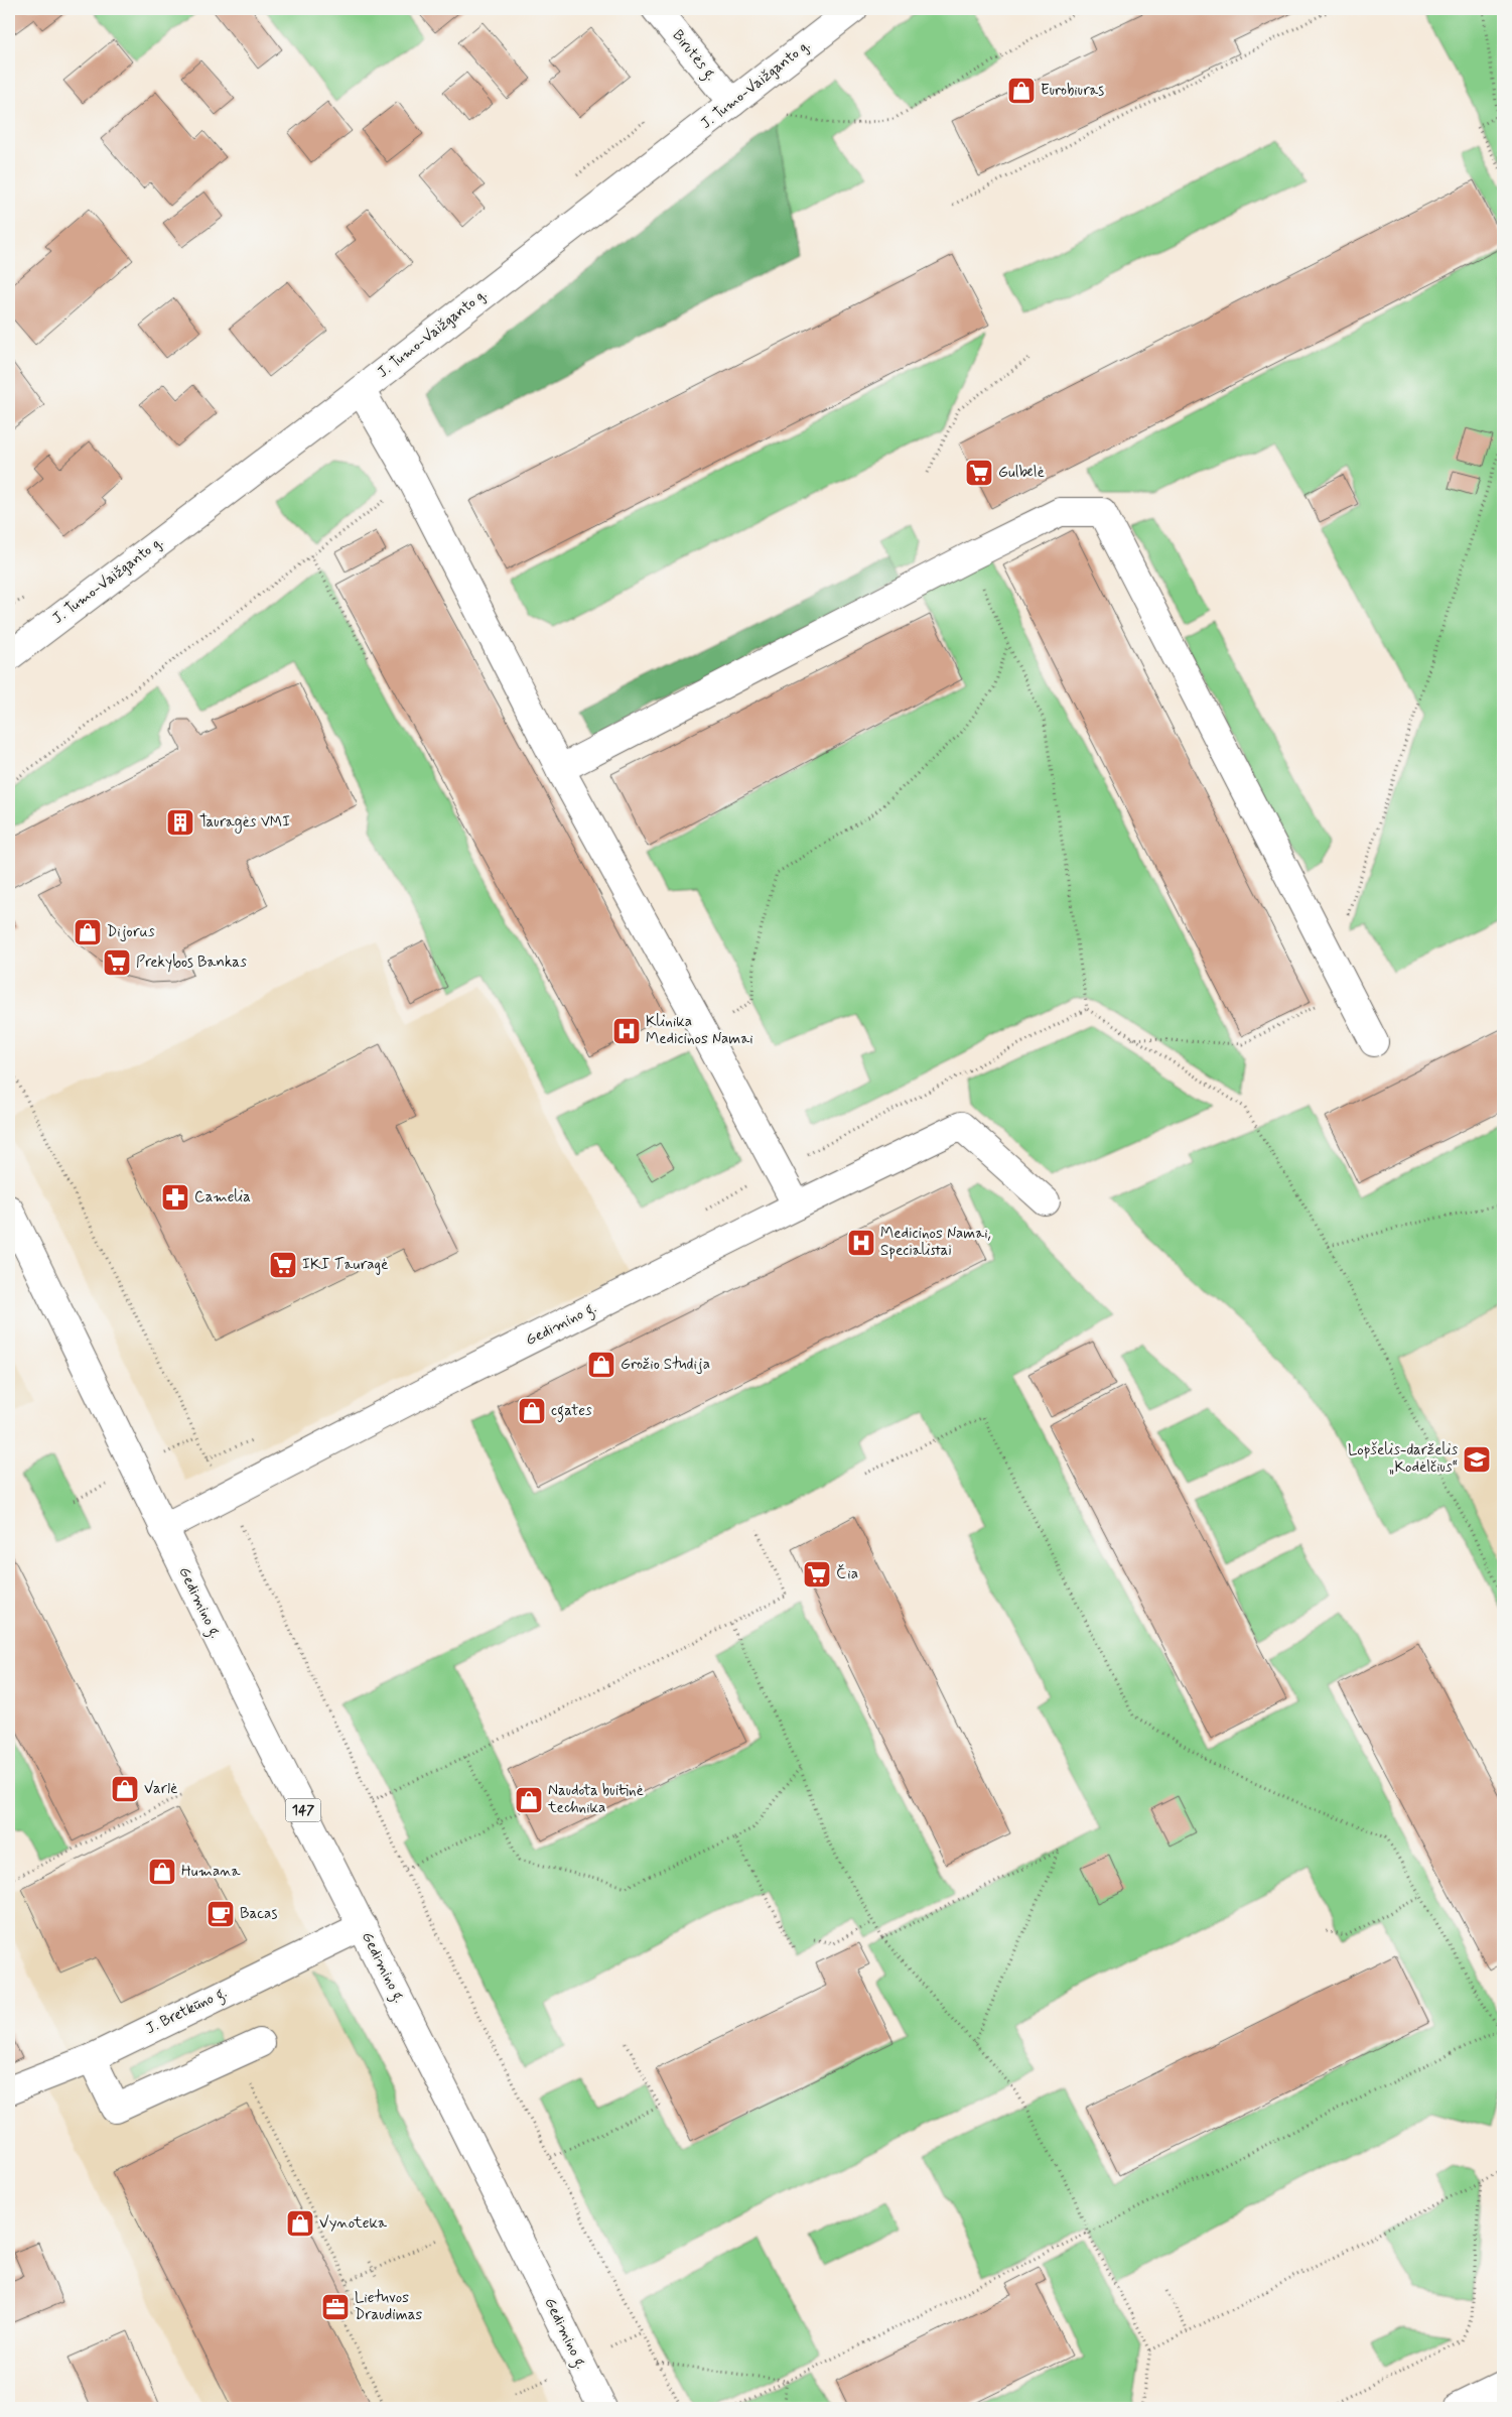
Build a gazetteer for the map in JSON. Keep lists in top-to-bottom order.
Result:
{
  "streets": {
    "street": [
      "Birutės g.",
      "J. Tumo-Vaižganto g.",
      "Gedimino g.",
      "147",
      "J. Bretkūno g."
    ]
  },
  "crossings": [
    ["Birutės g.", "J. Tumo-Vaižganto g."],
    ["Gedimino g.", "J. Bretkūno g."]
  ],
  "places": {
    "shop": [
      "Eurobiuras",
      "Dijorus",
      "Grožio Studija",
      "cgates",
      "Varlė",
      "Naudota buitinė technika",
      "Humana",
      "Vynoteka"
    ],
    "supermarket": [
      "Gulbelė",
      "Prekybos Bankas",
      "IKI Tauragė",
      "Čia"
    ],
    "building": ["Tauragės VMI"],
    "hospital": ["Klinika Medicinos Namai", "Medicinos Namai, Specialistai"],
    "pharmacy": ["Camelia"],
    "school or university": ["Lopšelis-darželis „Kodėlčius“"],
    "cafe": ["Bacas"],
    "office": ["Lietuvos Draudimas"]
  }
}
